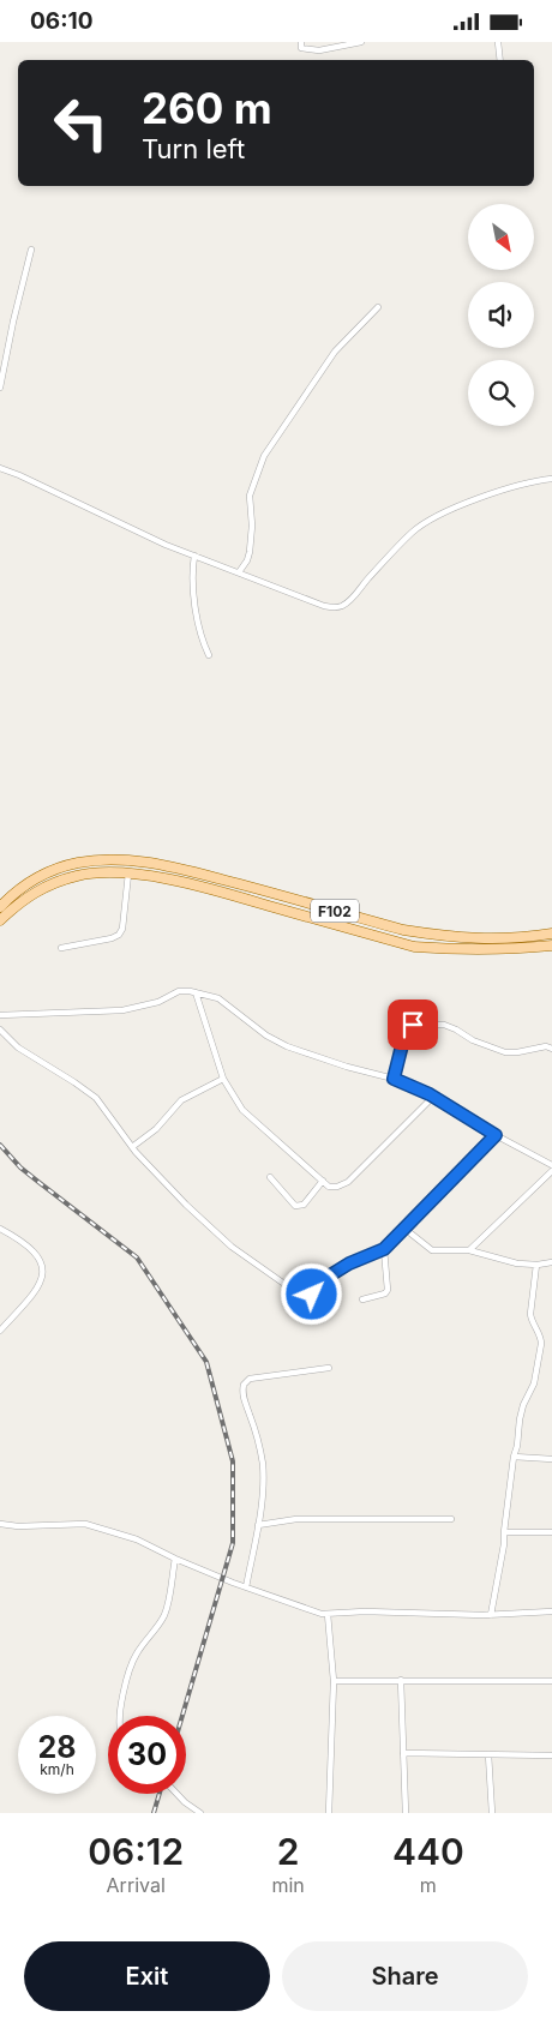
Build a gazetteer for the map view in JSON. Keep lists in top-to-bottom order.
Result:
{
  "streets": {
    "main road": ["F102"]
  },
  "north": "bottom right",
  "page": {
    "status": "06:10",
    "turn": ["260 m", "Turn left"],
    "speed": "28 km/h",
    "limit": "30",
    "eta": [
      "06:12",
      "Arrival",
      "2",
      "min",
      "440",
      "m"
    ],
    "buttons": ["Exit", "Share"]
  }
}
